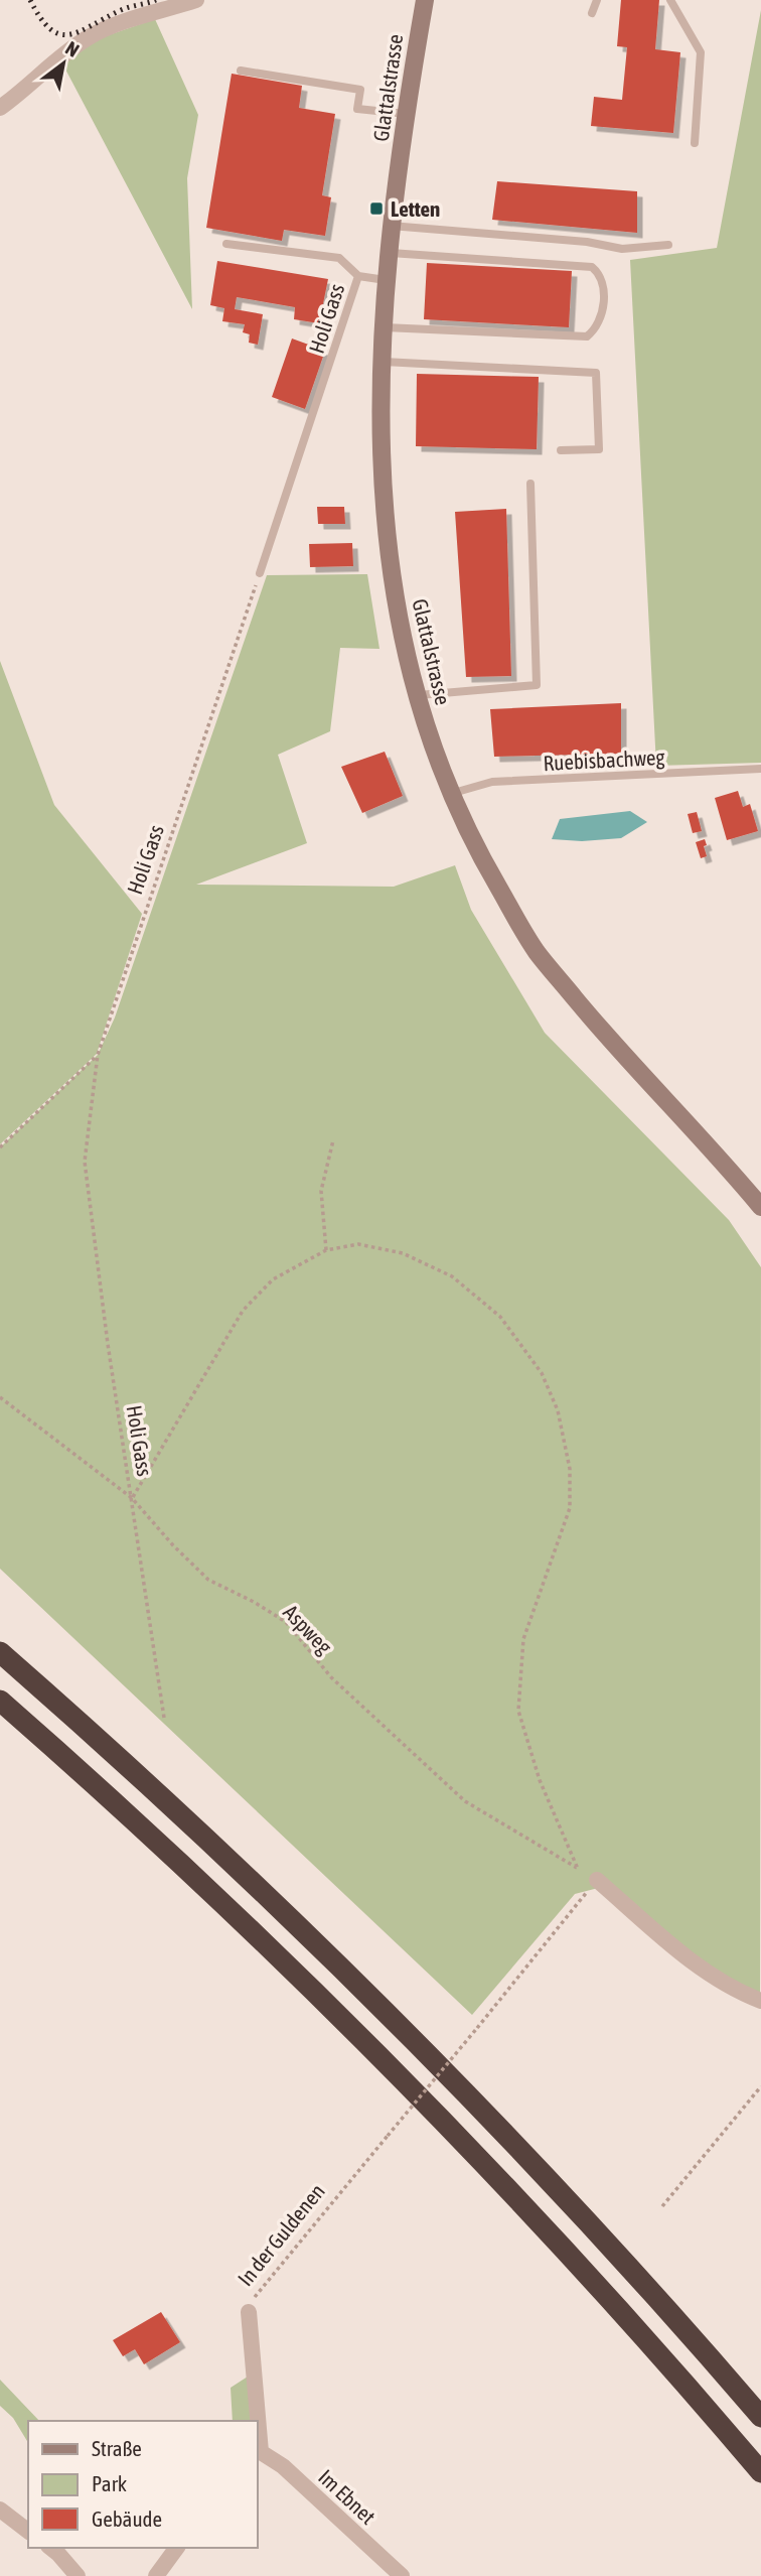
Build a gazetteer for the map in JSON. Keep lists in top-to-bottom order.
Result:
{
  "streets": {
    "street": ["Glattalstrasse", "In der Guldenen", "Im Ebnet"],
    "lane": ["Holi Gass", "Ruebisbachweg"],
    "path": ["Aspweg"]
  },
  "crossings": [
    ["Glattalstrasse", "Holi Gass"],
    ["Glattalstrasse", "Ruebisbachweg"],
    ["Holi Gass", "Aspweg"],
    ["Aspweg", "In der Guldenen"]
  ],
  "places": {
    "transit": ["Letten"]
  },
  "legend": ["Straße", "Park", "Gebäude"],
  "north": "top right"
}
